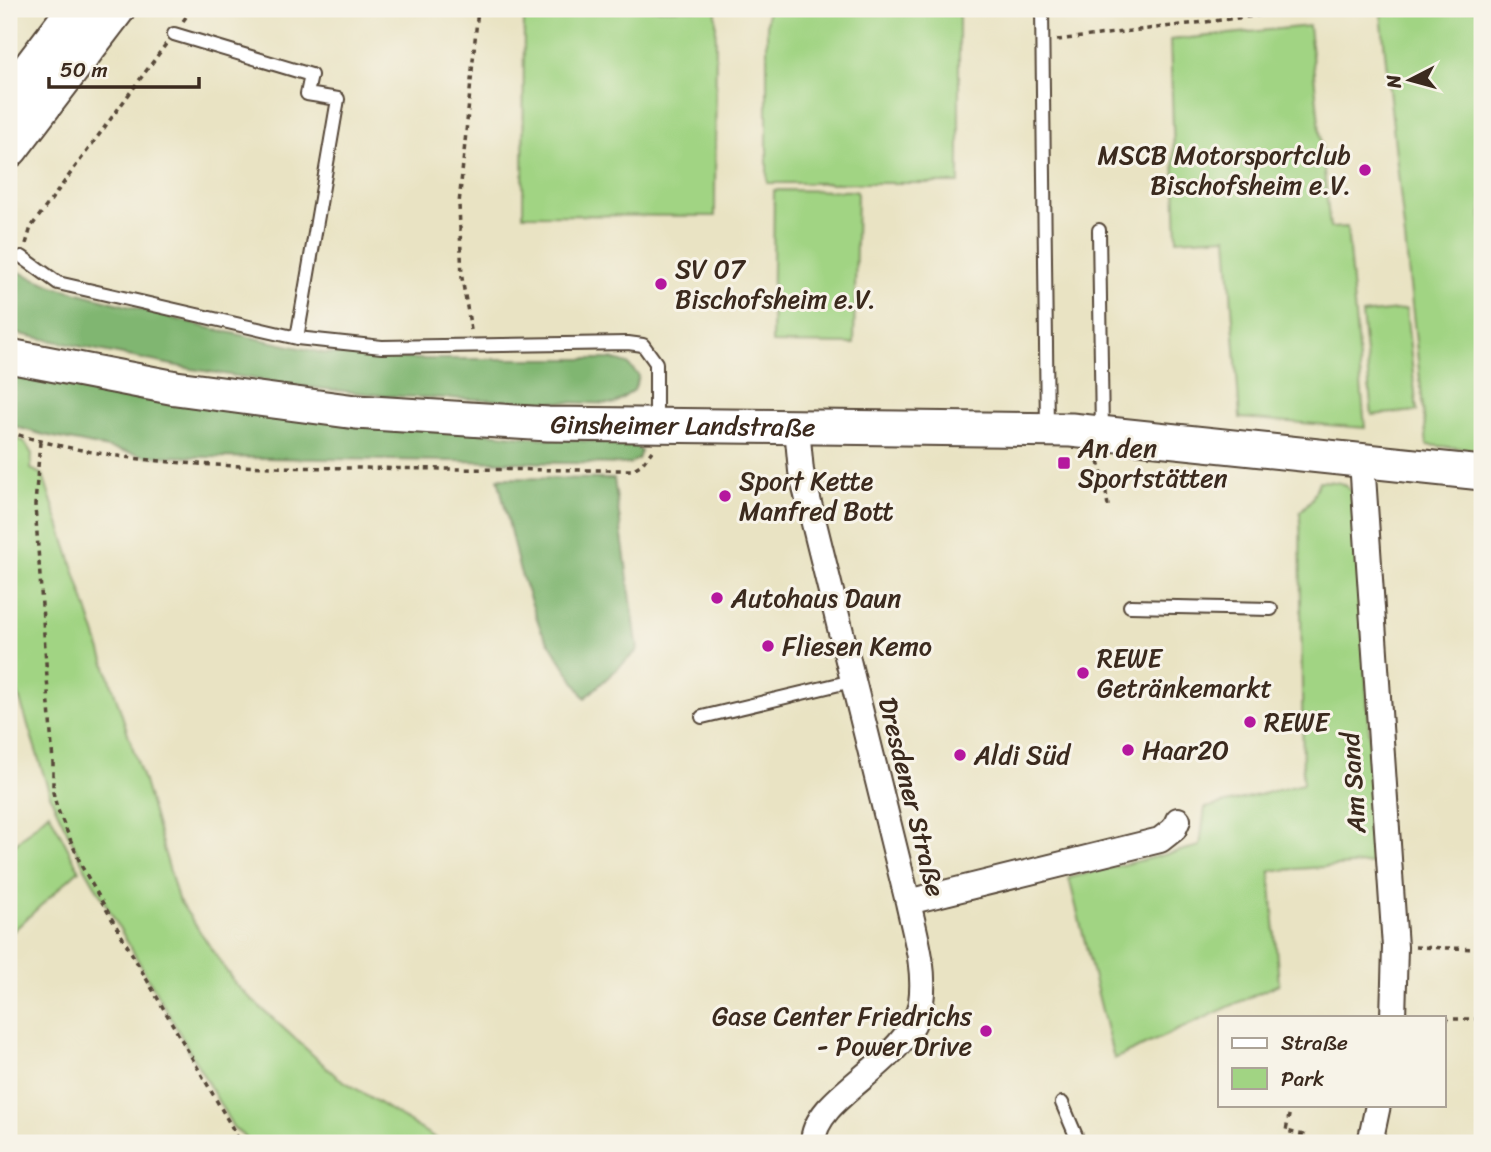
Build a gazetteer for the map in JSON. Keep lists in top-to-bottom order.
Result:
{
  "streets": {
    "main road": ["Ginsheimer Landstraße"],
    "street": ["Am Sand", "Dresdener Straße"]
  },
  "crossings": [
    ["Ginsheimer Landstraße", "Am Sand"],
    ["Ginsheimer Landstraße", "Dresdener Straße"]
  ],
  "places": {
    "other": [
      "MSCB Motorsportclub Bischofsheim e.V.",
      "SV 07 Bischofsheim e.V.",
      "Sport Kette Manfred Bott",
      "Autohaus Daun",
      "Fliesen Kemo",
      "REWE Getränkemarkt",
      "REWE",
      "Haar2O",
      "Aldi Süd",
      "Gase Center Friedrichs - Power Drive"
    ],
    "transit": ["An den Sportstätten"]
  },
  "legend": ["Straße", "Park"],
  "scale_bar": "50 m",
  "north": "left"
}
